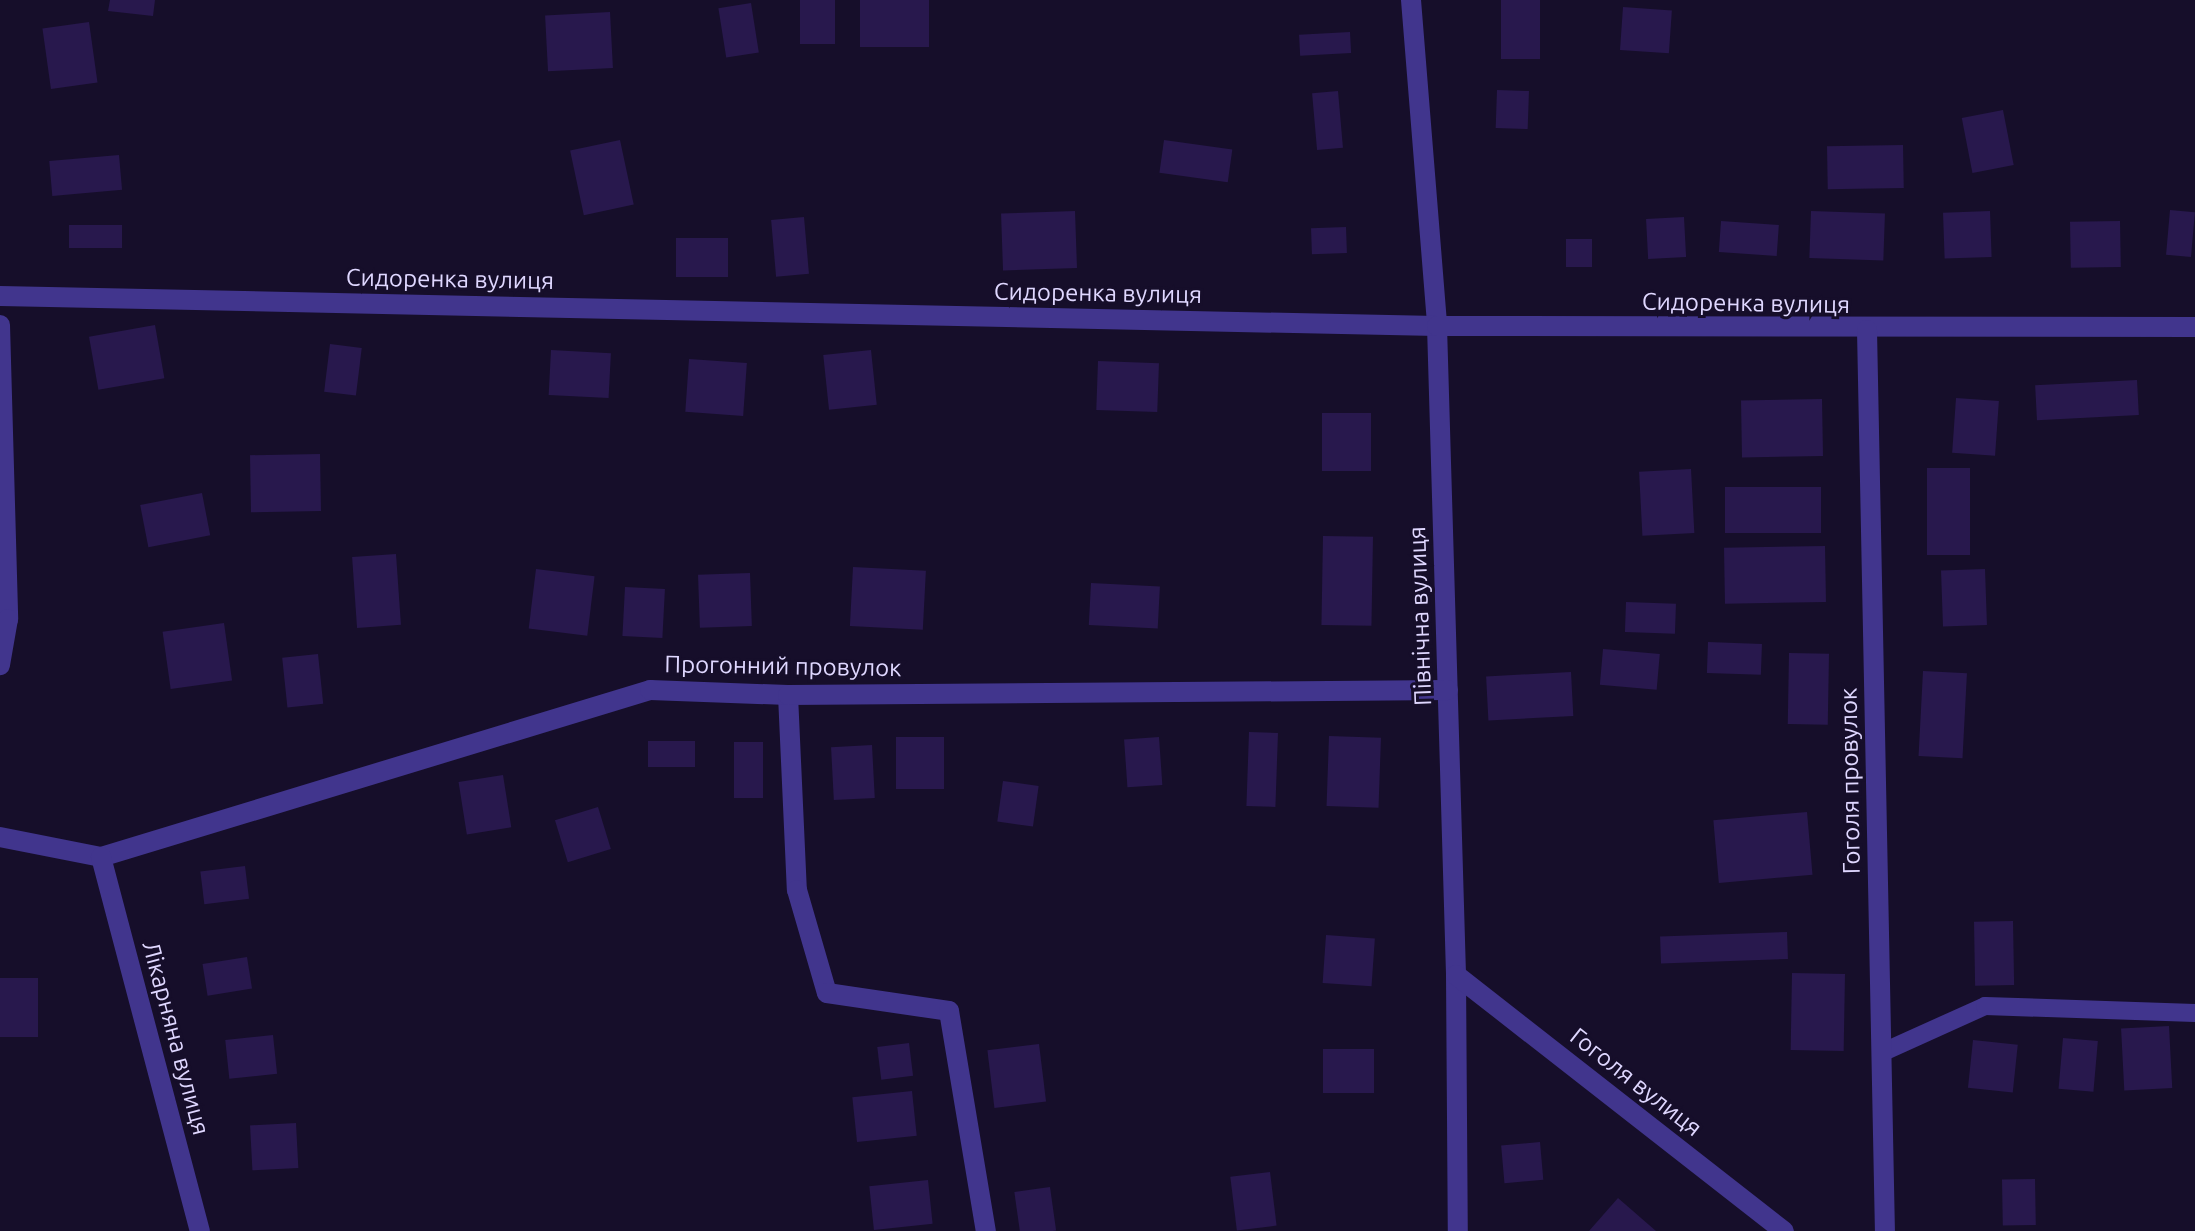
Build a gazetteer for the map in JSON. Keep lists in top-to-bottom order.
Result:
{
  "streets": {
    "street": [
      "Сидоренка вулиця",
      "Північна вулиця",
      "Прогонний провулок",
      "Гоголя провулок",
      "Лікарняна вулиця",
      "Гоголя вулиця"
    ]
  },
  "crossings": [
    ["Сидоренка вулиця", "Північна вулиця"],
    ["Сидоренка вулиця", "Гоголя провулок"],
    ["Північна вулиця", "Прогонний провулок"],
    ["Північна вулиця", "Гоголя вулиця"],
    ["Прогонний провулок", "Лікарняна вулиця"]
  ]
}
